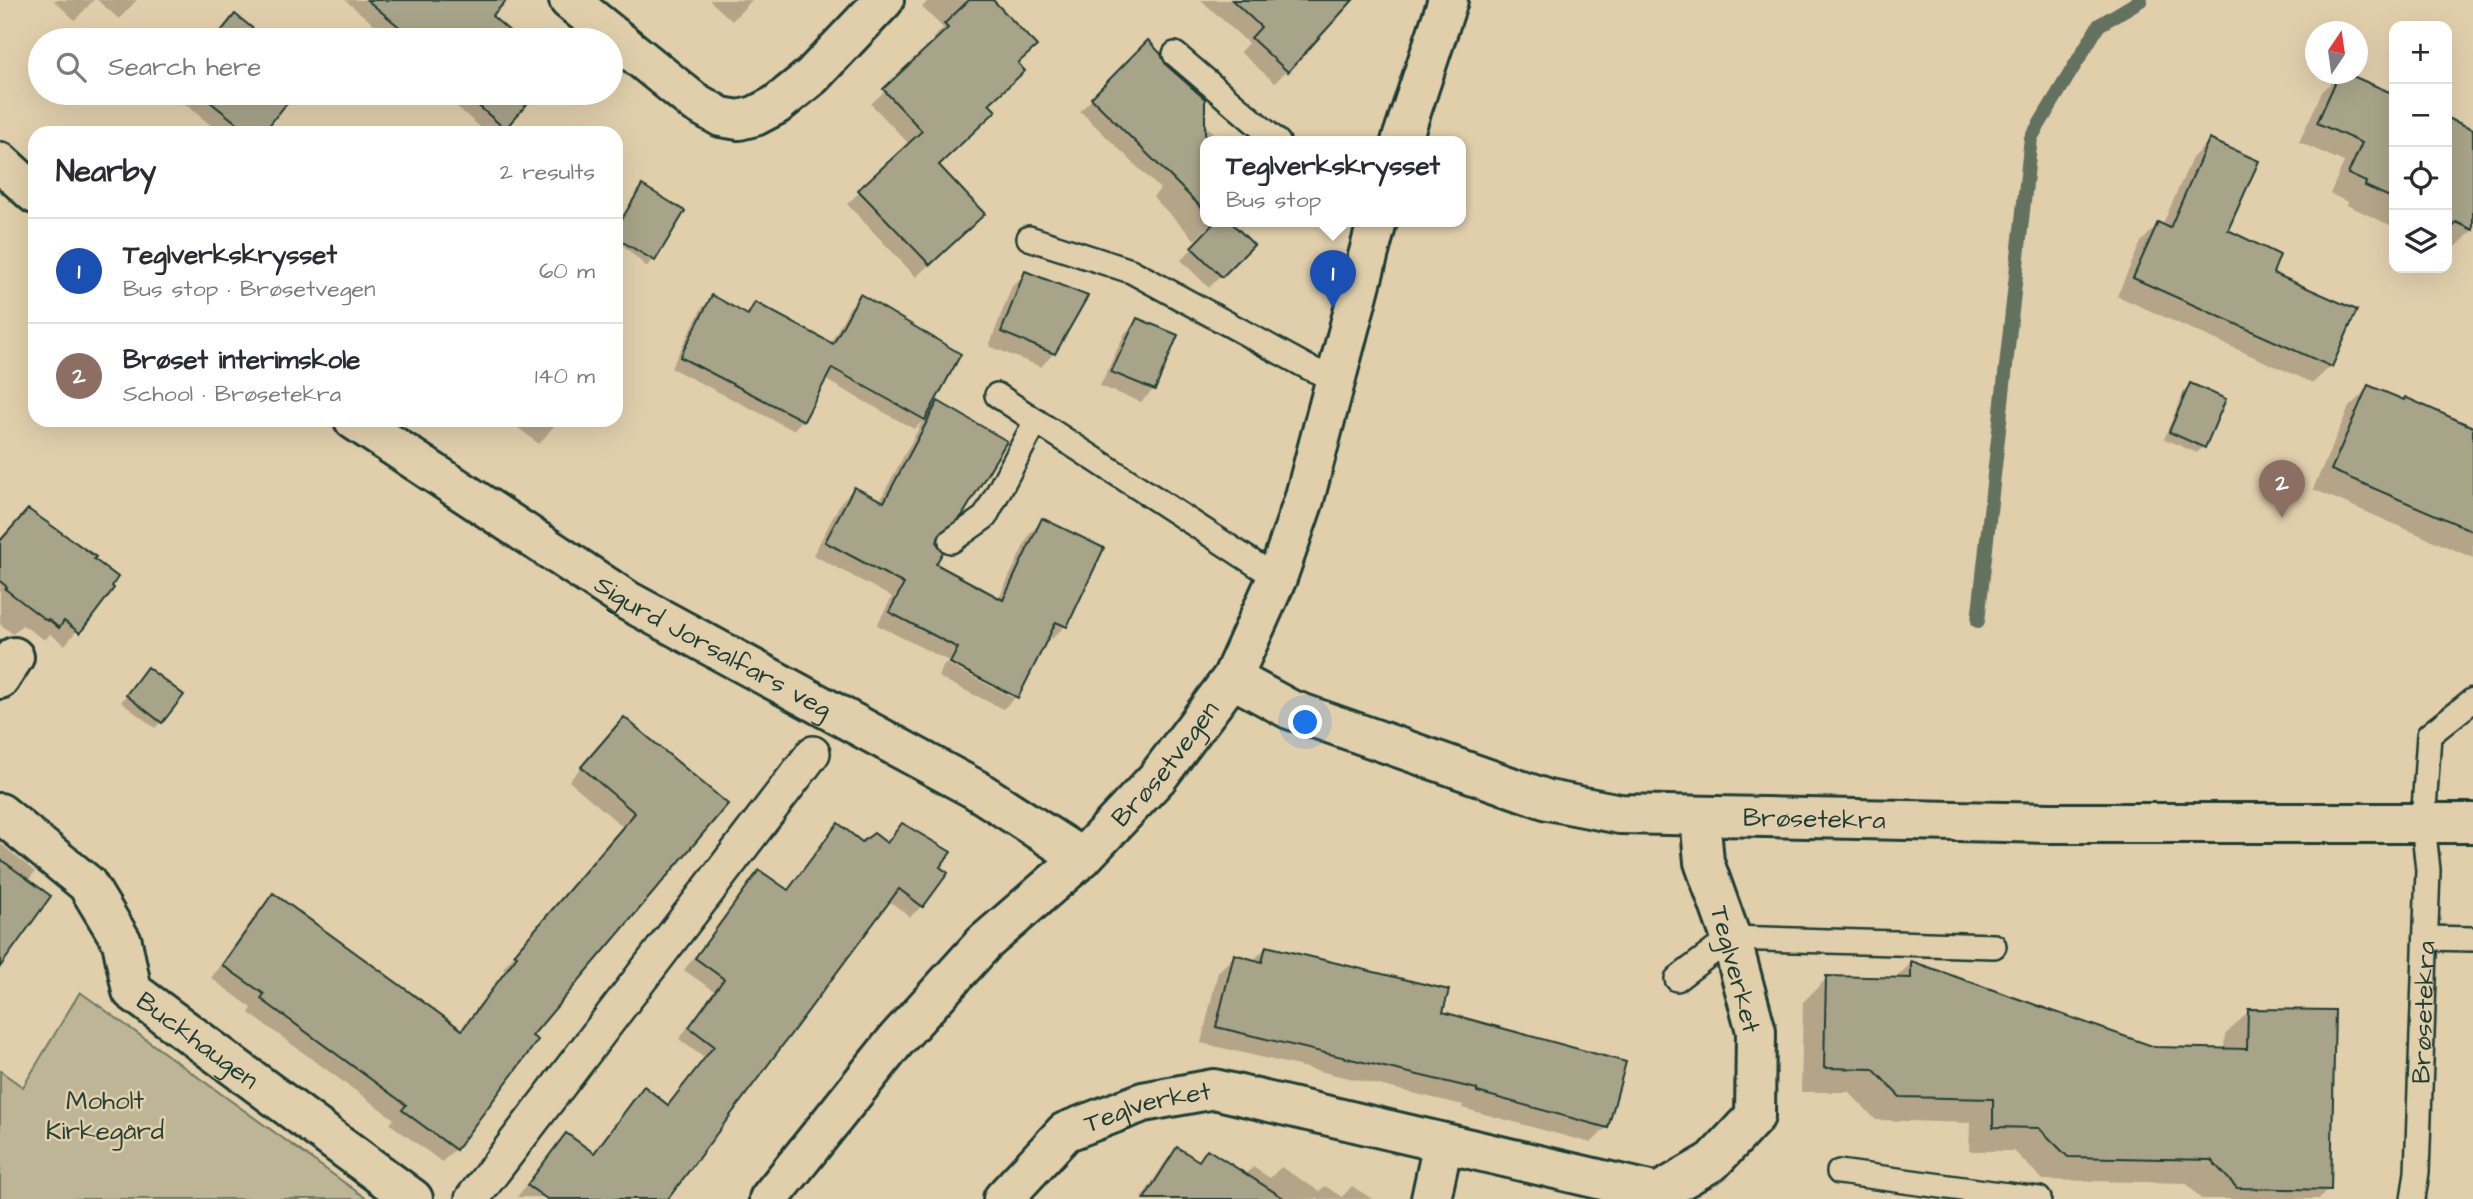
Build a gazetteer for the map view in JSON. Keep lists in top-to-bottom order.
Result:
{
  "streets": {
    "street": [
      "Sigurd Jorsalfars veg",
      "Brøsetvegen",
      "Brøsetekra",
      "Teglverket",
      "Buckhaugen"
    ]
  },
  "crossings": [
    ["Sigurd Jorsalfars veg", "Brøsetvegen"],
    ["Brøsetvegen", "Brøsetekra"],
    ["Brøsetekra", "Teglverket"]
  ],
  "parks": ["Moholt Kirkegård"],
  "north": "top",
  "page": {
    "map_buttons": ["+", "−"],
    "search": "Search here",
    "heading": ["Nearby", "2 results"],
    "popup": ["Teglverkskrysset", "Bus stop"],
    "list": [
      {
        "mark": "1",
        "name": "Teglverkskrysset",
        "note": "Bus stop · Brøsetvegen",
        "value": "60 m"
      },
      {
        "mark": "2",
        "name": "Brøset interimskole",
        "note": "School · Brøsetekra",
        "value": "140 m"
      }
    ],
    "pins": ["1", "2"]
  }
}
